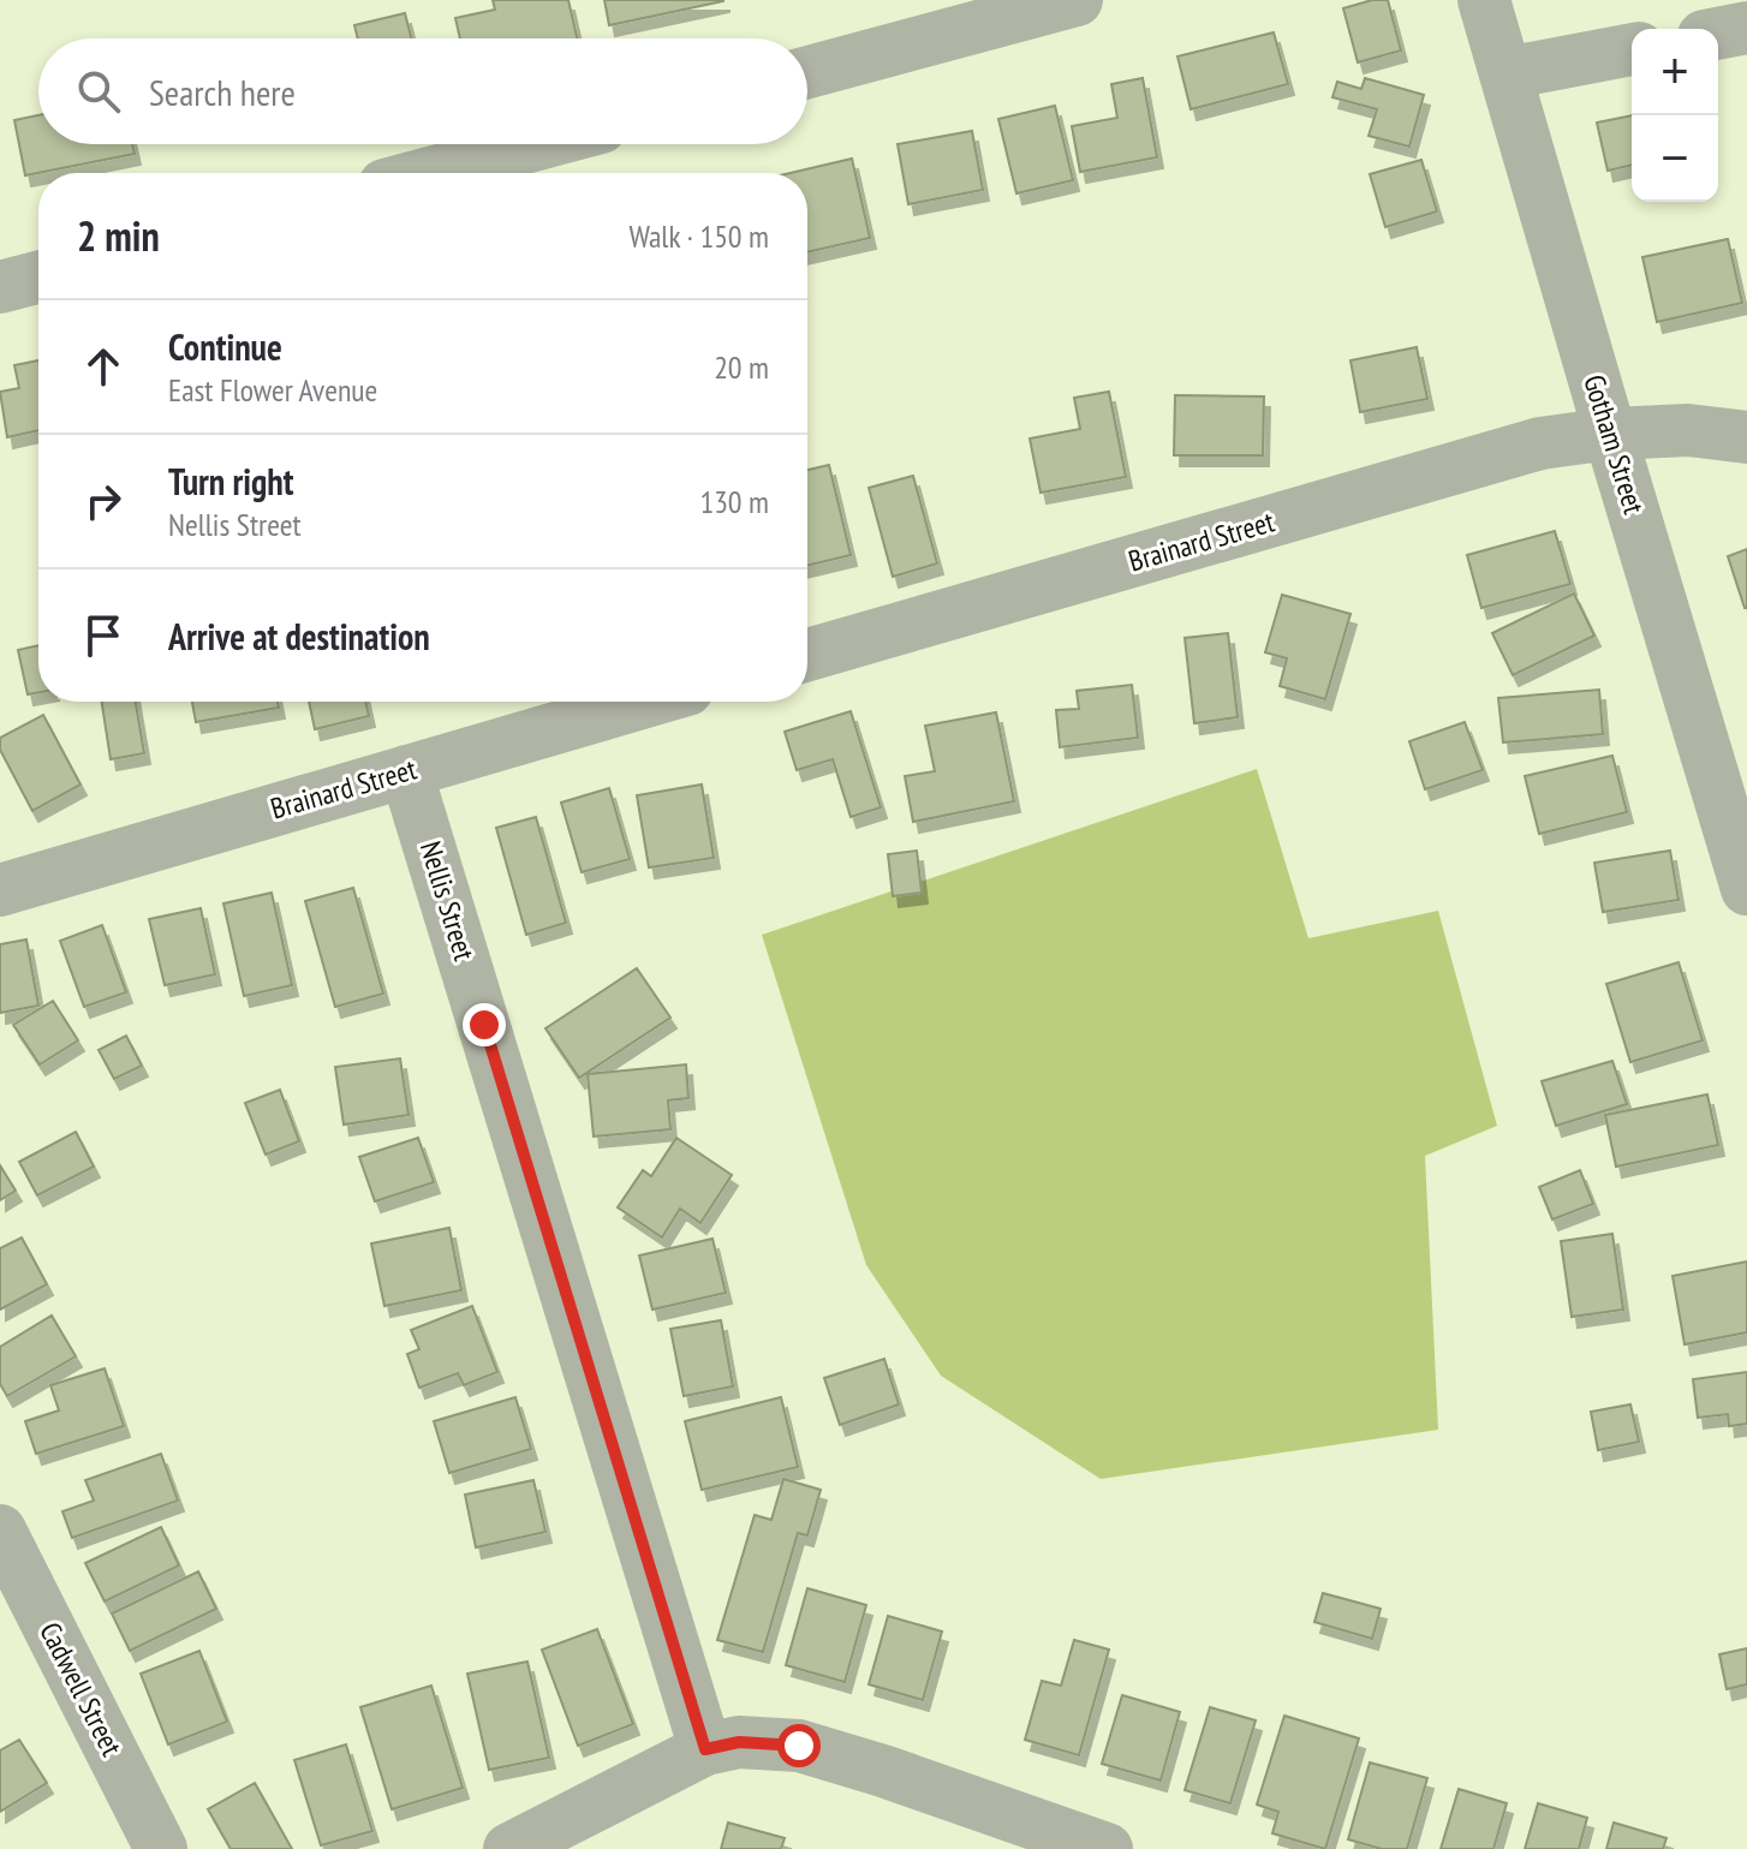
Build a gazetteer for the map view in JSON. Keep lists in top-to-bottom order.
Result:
{
  "streets": {
    "street": [
      "Gotham Street",
      "Brainard Street",
      "Nellis Street",
      "Cadwell Street"
    ]
  },
  "crossings": [
    ["Gotham Street", "Brainard Street"],
    ["Brainard Street", "Nellis Street"]
  ],
  "page": {
    "map_buttons": ["+", "−"],
    "search": "Search here",
    "heading": ["2 min", "Walk · 150 m"],
    "list": [
      ["Continue", "East Flower Avenue", "20 m"],
      ["Turn right", "Nellis Street", "130 m"],
      "Arrive at destination"
    ]
  }
}
